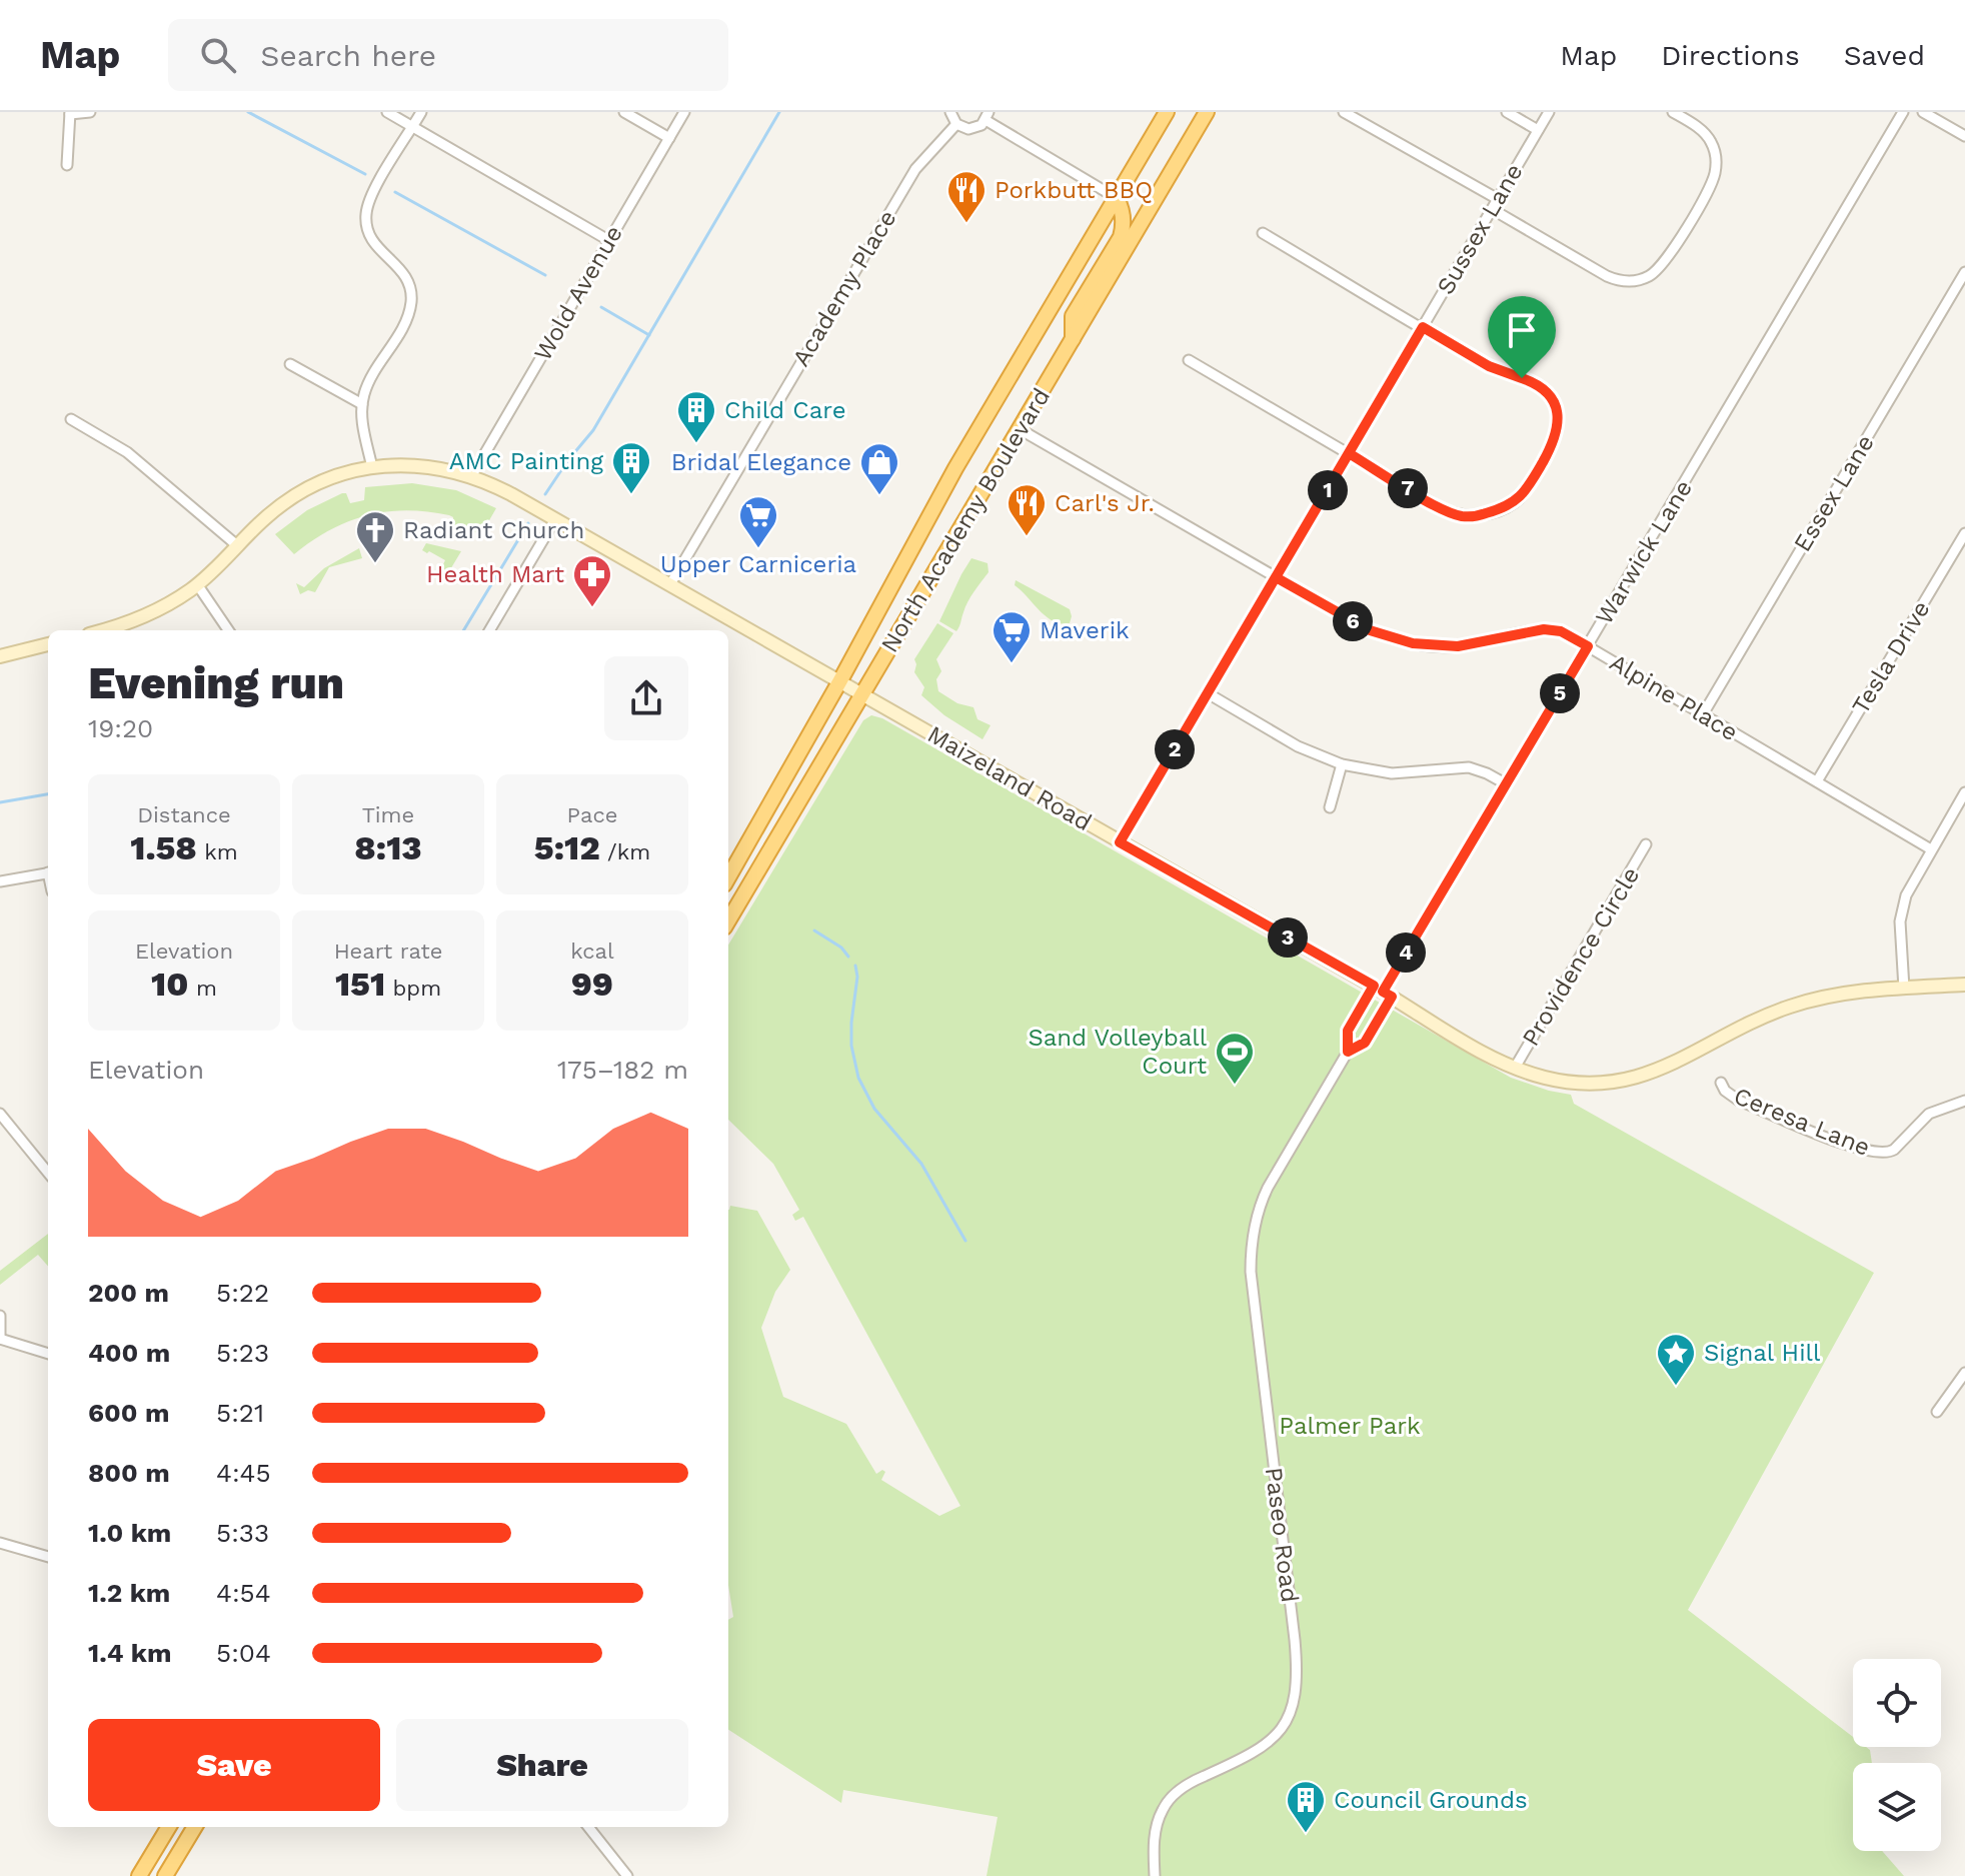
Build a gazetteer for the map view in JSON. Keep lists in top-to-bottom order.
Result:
{
  "streets": {
    "highway": ["North Academy Boulevard"],
    "main road": ["Maizeland Road"],
    "street": [
      "Sussex Lane",
      "Academy Place",
      "Wold Avenue",
      "Essex Lane",
      "Warwick Lane",
      "Tesla Drive",
      "Alpine Place",
      "Providence Circle",
      "Ceresa Lane",
      "Paseo Road"
    ]
  },
  "crossings": [
    ["Sussex Lane", "Alpine Place"],
    ["Sussex Lane", "Maizeland Road"],
    ["Academy Place", "Maizeland Road"],
    ["Wold Avenue", "Maizeland Road"],
    ["Essex Lane", "Alpine Place"],
    ["North Academy Boulevard", "Alpine Place"],
    ["North Academy Boulevard", "Maizeland Road"],
    ["Warwick Lane", "Alpine Place"],
    ["Warwick Lane", "Maizeland Road"],
    ["Warwick Lane", "Paseo Road"],
    ["Tesla Drive", "Alpine Place"],
    ["Maizeland Road", "Providence Circle"],
    ["Maizeland Road", "Paseo Road"]
  ],
  "parks": ["Palmer Park"],
  "places": {
    "restaurant": ["Porkbutt BBQ", "Carl's Jr."],
    "building": ["Child Care", "AMC Painting", "Council Grounds"],
    "shop": ["Bridal Elegance"],
    "supermarket": ["Upper Carniceria", "Maverik"],
    "church": ["Radiant Church"],
    "pharmacy": ["Health Mart"],
    "sports": ["Sand Volleyball Court"],
    "place": ["Signal Hill"]
  },
  "page": {
    "header": "Map",
    "search": "Search here",
    "nav": ["Map", "Directions", "Saved"],
    "pins": [
      "7",
      "1",
      "6",
      "5",
      "2",
      "3",
      "4"
    ],
    "heading": ["Evening run", "19:20"],
    "stats": [
      ["Distance", "1.58 km"],
      ["Time", "8:13"],
      ["Pace", "5:12 /km"],
      ["Elevation", "10 m"],
      ["Heart rate", "151 bpm"],
      ["kcal", "99"]
    ],
    "chart": ["Elevation", "175–182 m"],
    "list": [
      {
        "name": "200 m",
        "note": "5:22"
      },
      {
        "name": "400 m",
        "note": "5:23"
      },
      {
        "name": "600 m",
        "note": "5:21"
      },
      {
        "name": "800 m",
        "note": "4:45"
      },
      {
        "name": "1.0 km",
        "note": "5:33"
      },
      {
        "name": "1.2 km",
        "note": "4:54"
      },
      {
        "name": "1.4 km",
        "note": "5:04"
      }
    ],
    "buttons": ["Save", "Share"]
  }
}
